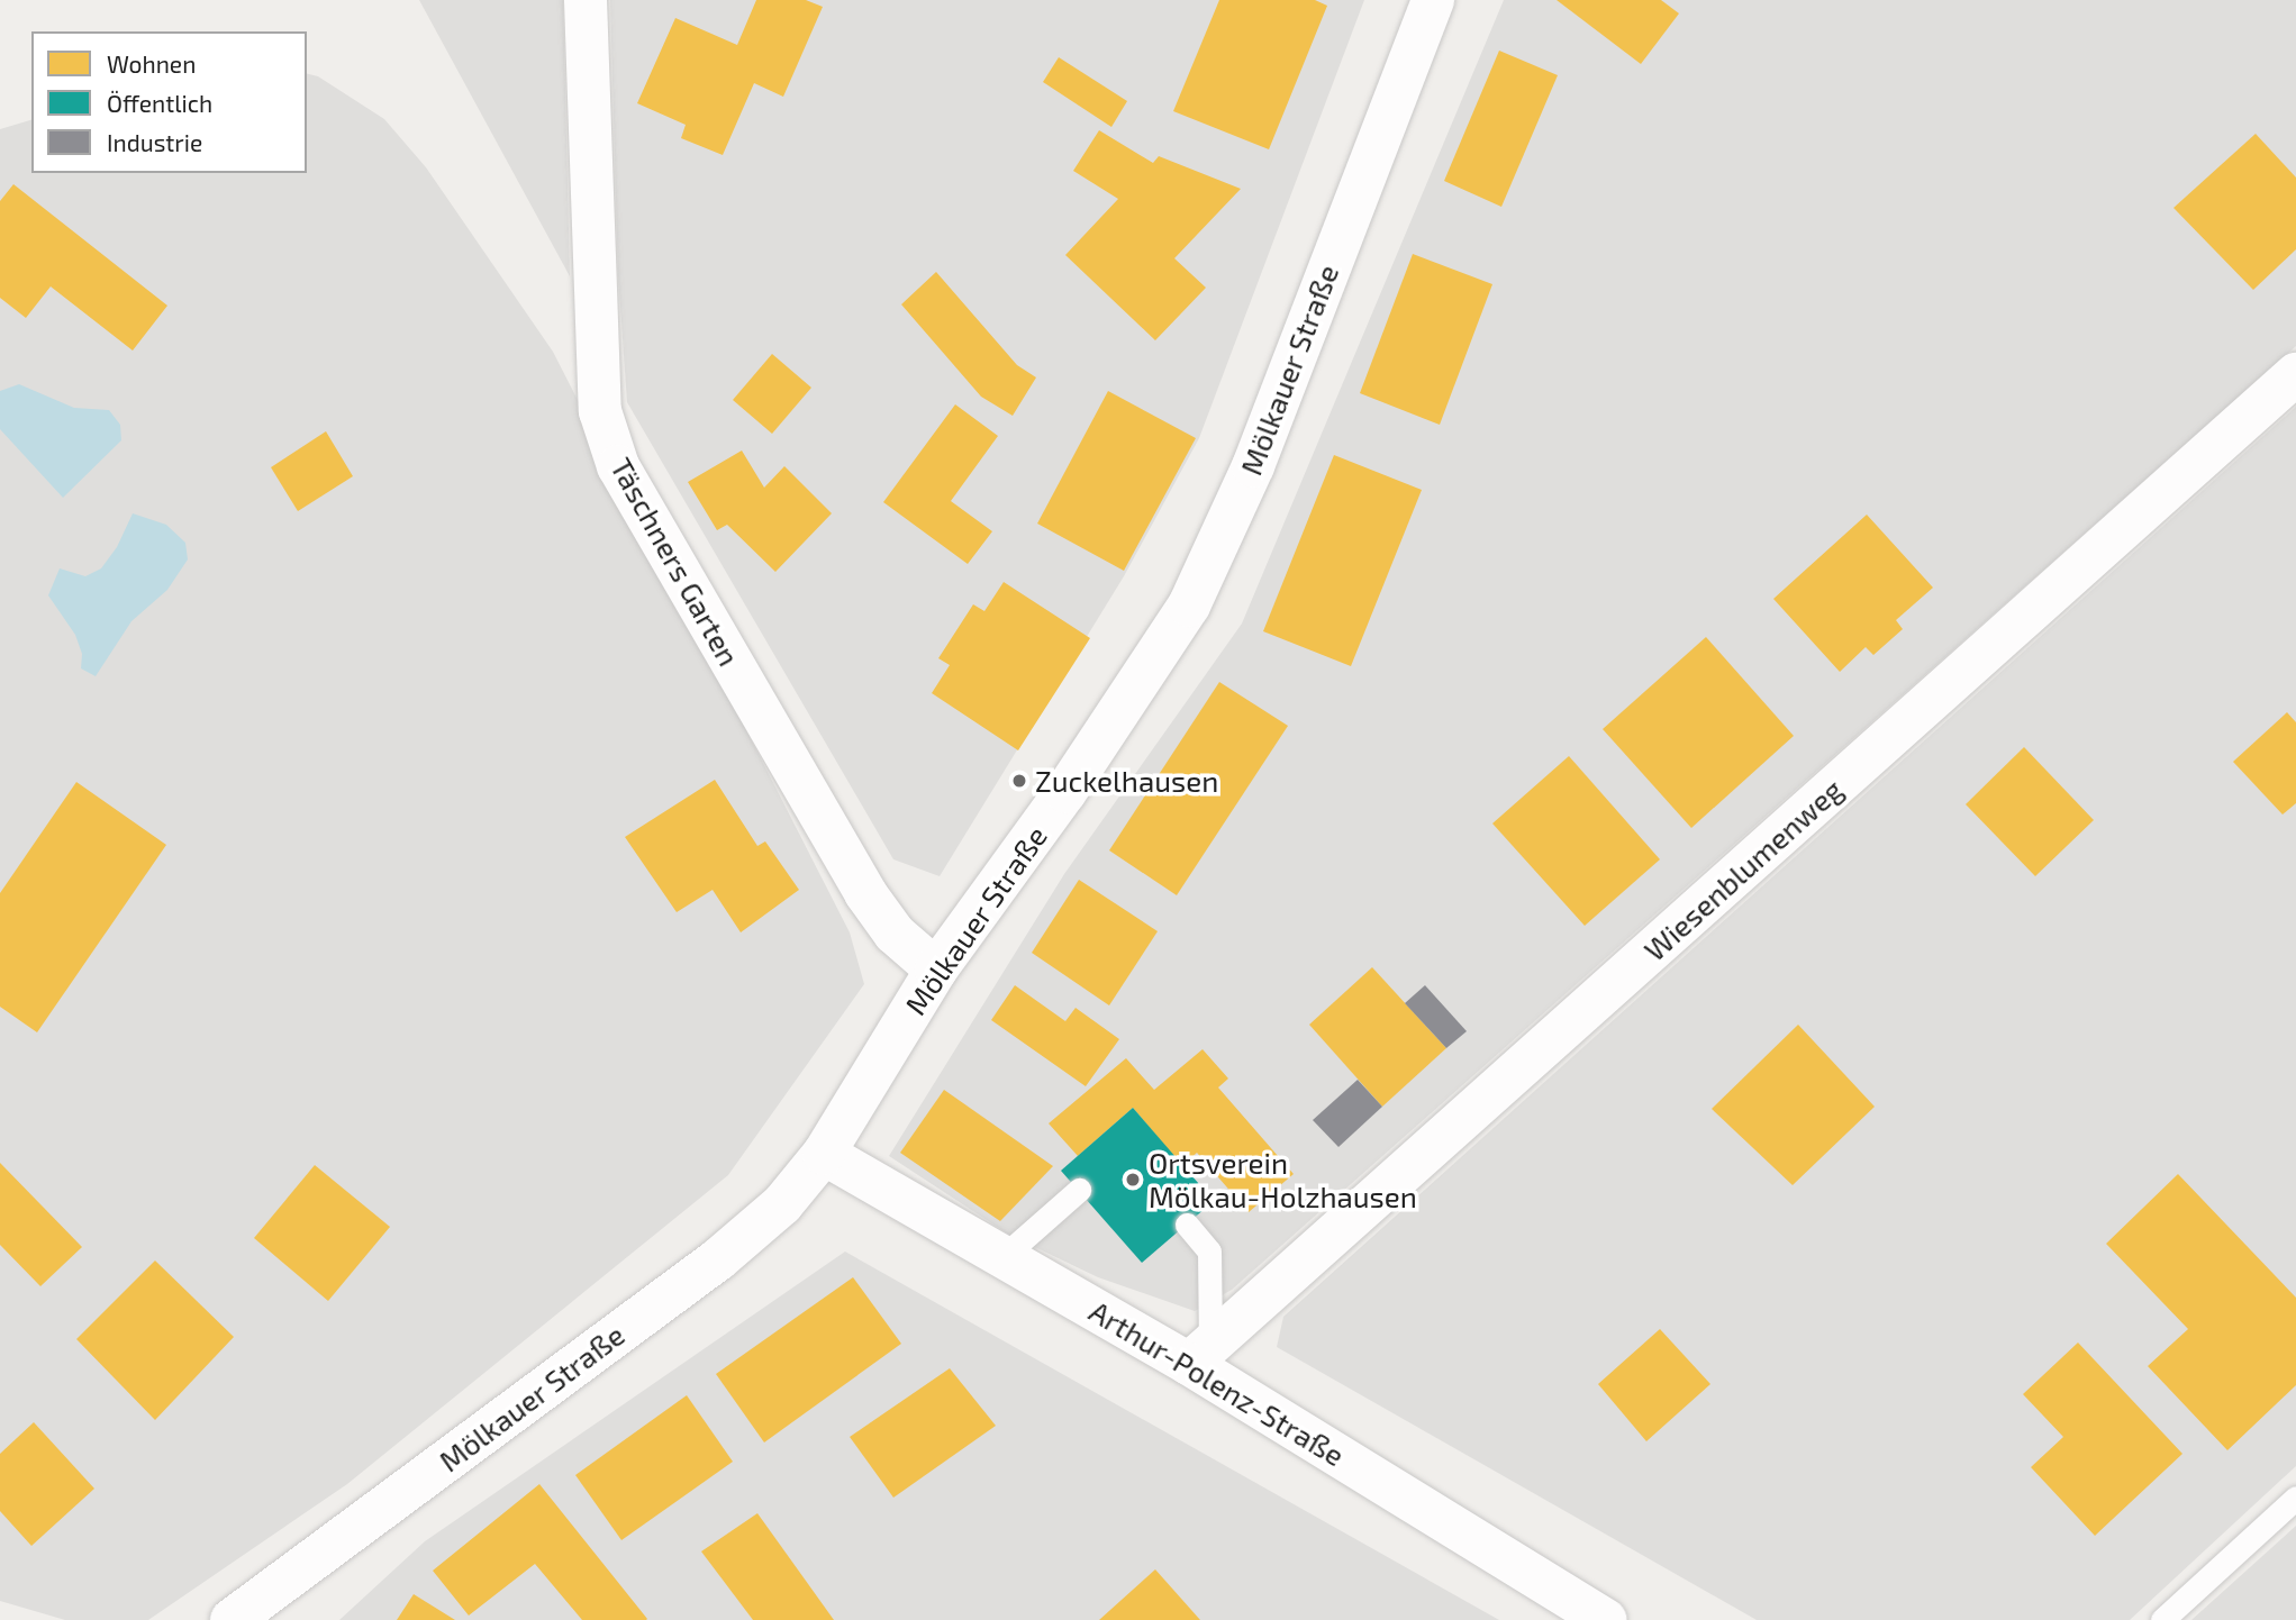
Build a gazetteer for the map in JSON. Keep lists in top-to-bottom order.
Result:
{
  "streets": {
    "street": [
      "Mölkauer Straße",
      "Täschners Garten",
      "Wiesenblumenweg",
      "Arthur-Polenz-Straße"
    ]
  },
  "crossings": [
    ["Mölkauer Straße", "Täschners Garten"],
    ["Mölkauer Straße", "Arthur-Polenz-Straße"],
    ["Wiesenblumenweg", "Arthur-Polenz-Straße"]
  ],
  "places": ["Zuckelhausen", "Ortsverein Mölkau-Holzhausen"],
  "legend": ["Wohnen", "Öffentlich", "Industrie"]
}
